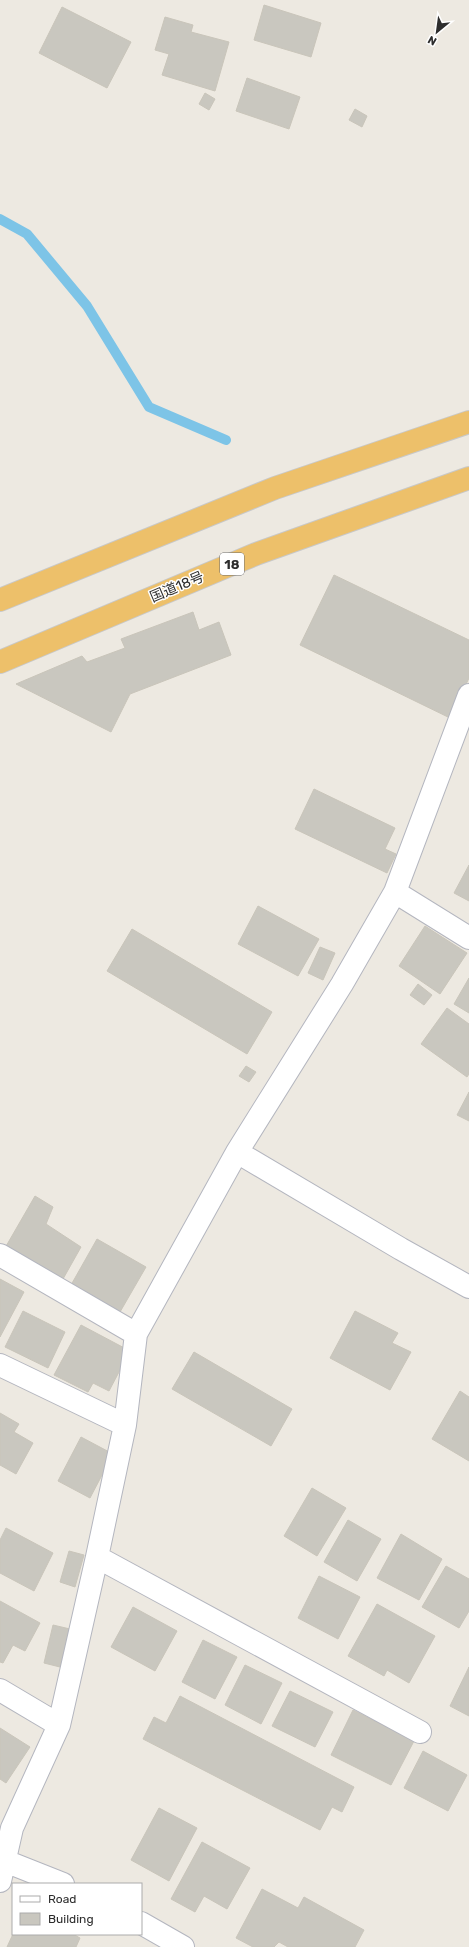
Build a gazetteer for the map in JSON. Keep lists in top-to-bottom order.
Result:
{
  "streets": {
    "highway": ["18", "国道18号"]
  },
  "legend": ["Road", "Building"],
  "north": "bottom left"
}
